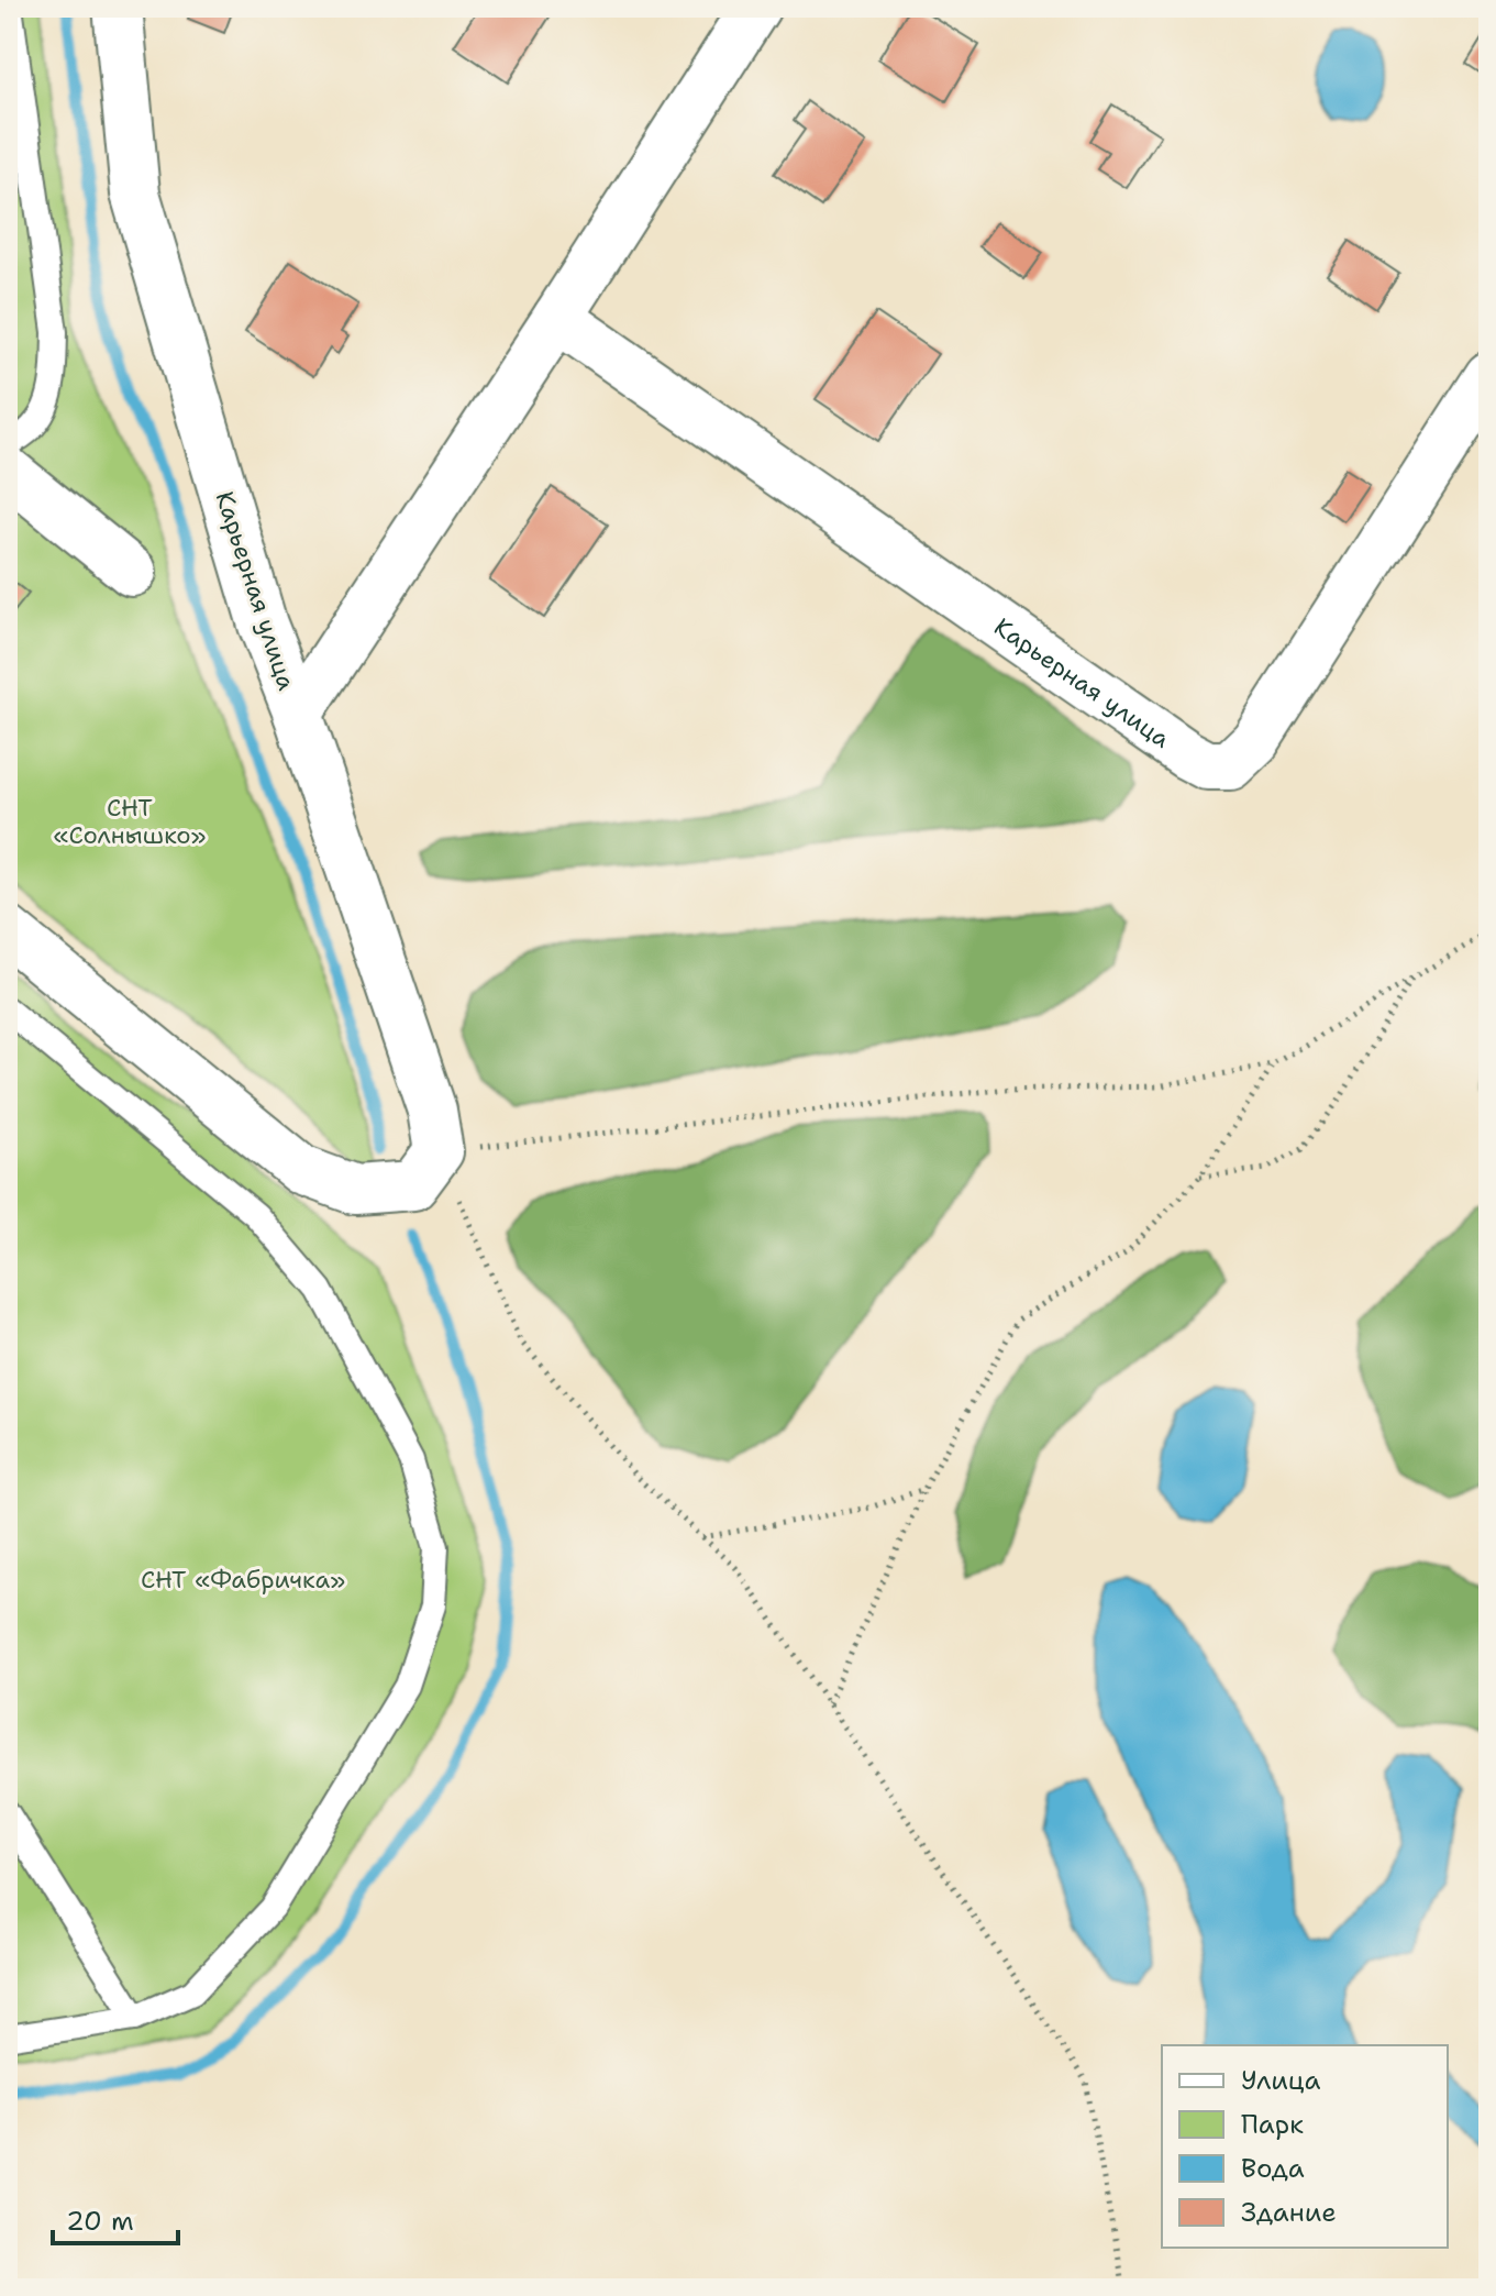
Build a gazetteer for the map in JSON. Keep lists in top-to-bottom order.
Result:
{
  "streets": {
    "street": ["Карьерная улица"]
  },
  "parks": ["СНТ «Солнышко»", "СНТ «Фабричка»"],
  "legend": [
    "Улица",
    "Парк",
    "Вода",
    "Здание"
  ],
  "scale_bar": "20 m"
}
